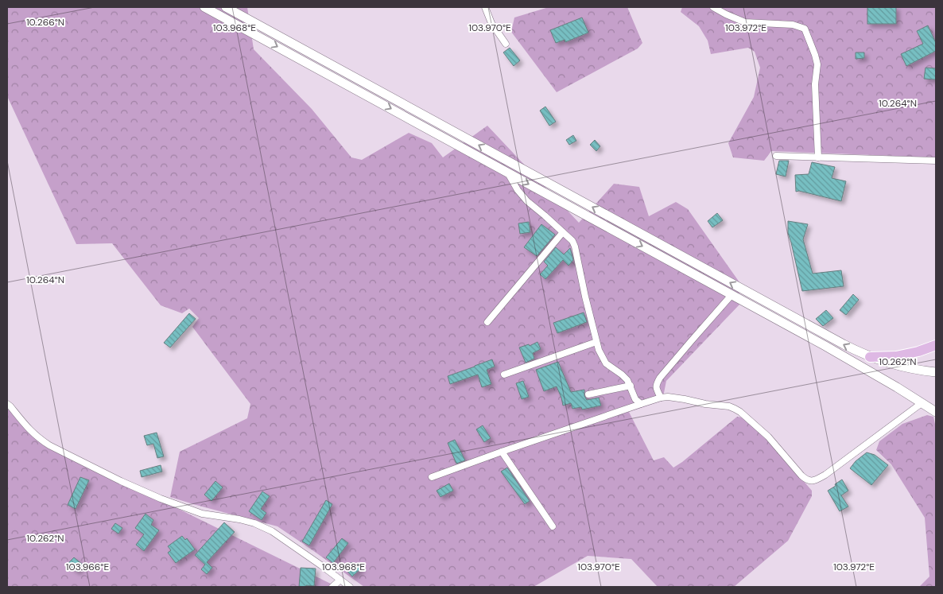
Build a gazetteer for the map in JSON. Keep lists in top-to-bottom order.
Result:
{
  "coordinates": [
    "10.266°N",
    "103.968°E",
    "103.970°E",
    "103.972°E",
    "10.264°N",
    "10.262°N",
    "103.966°E"
  ]
}
